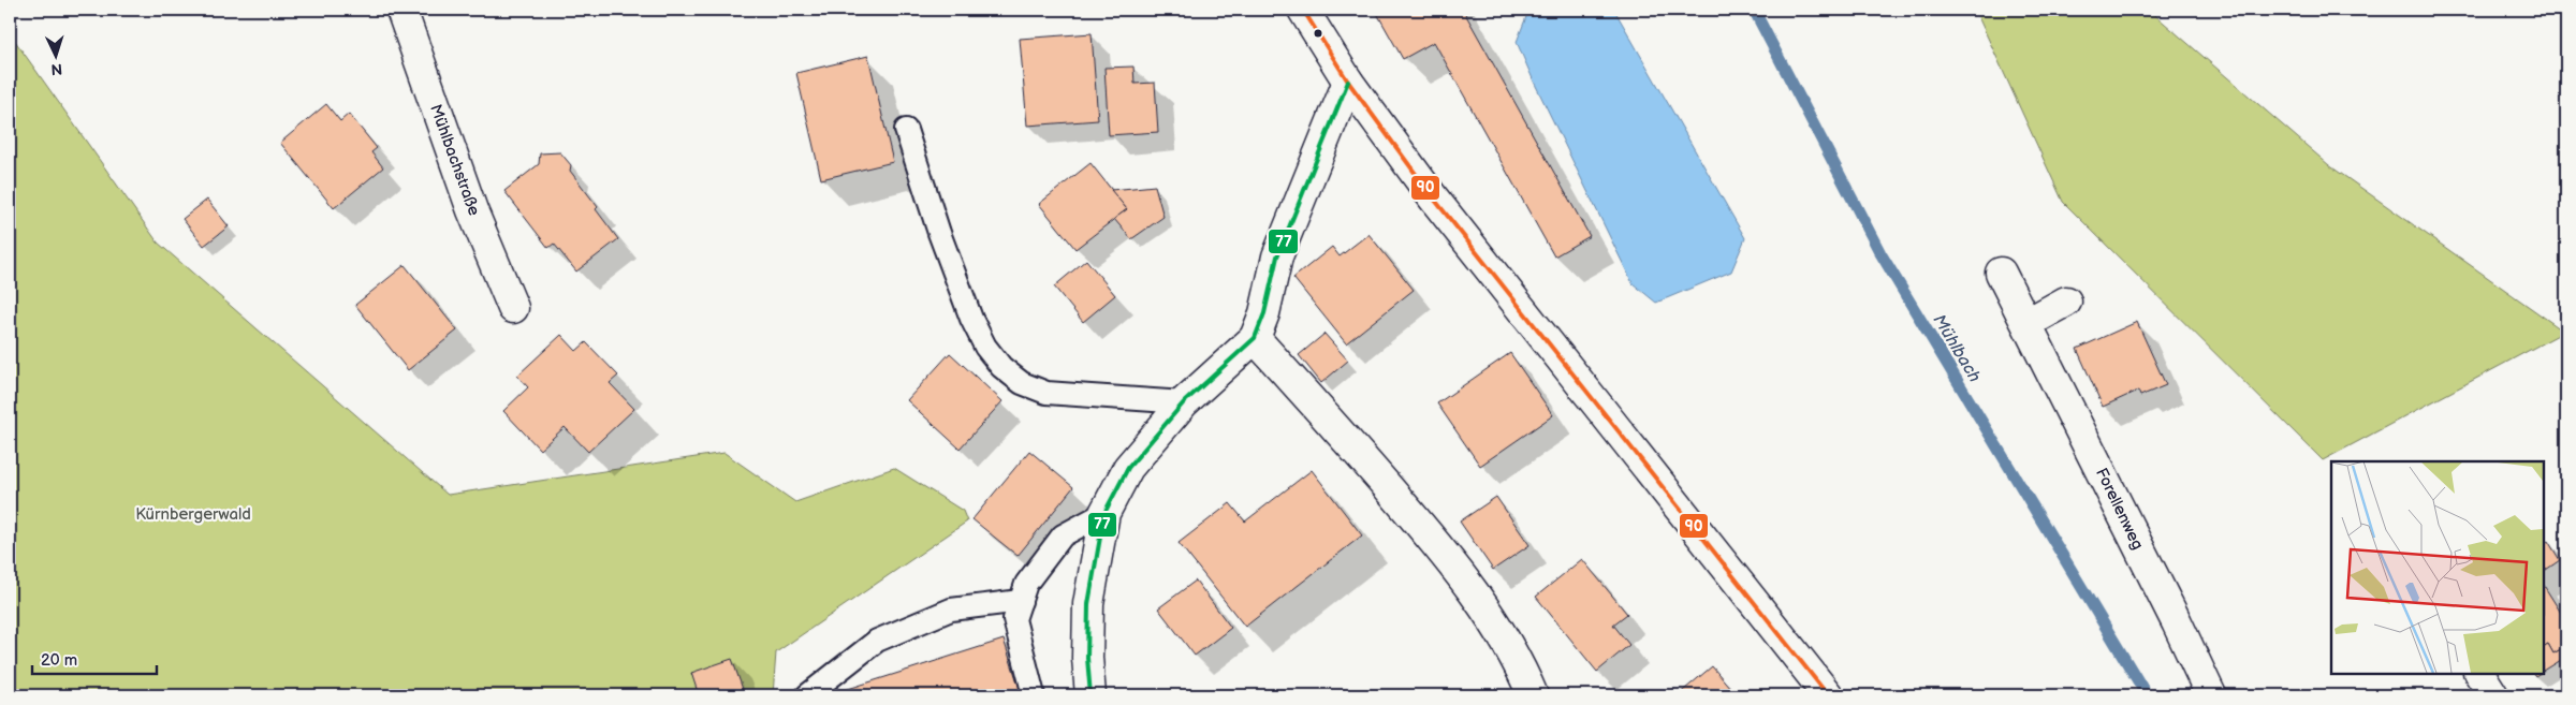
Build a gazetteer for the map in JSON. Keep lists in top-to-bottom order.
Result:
{
  "streets": {
    "street": ["Mühlbachstraße", "Forellenweg"]
  },
  "water": ["Mühlbach"],
  "parks": ["Kürnbergerwald"],
  "lines": ["transit line 90", "transit line 77"],
  "scale_bar": "20 m",
  "north": "bottom"
}
